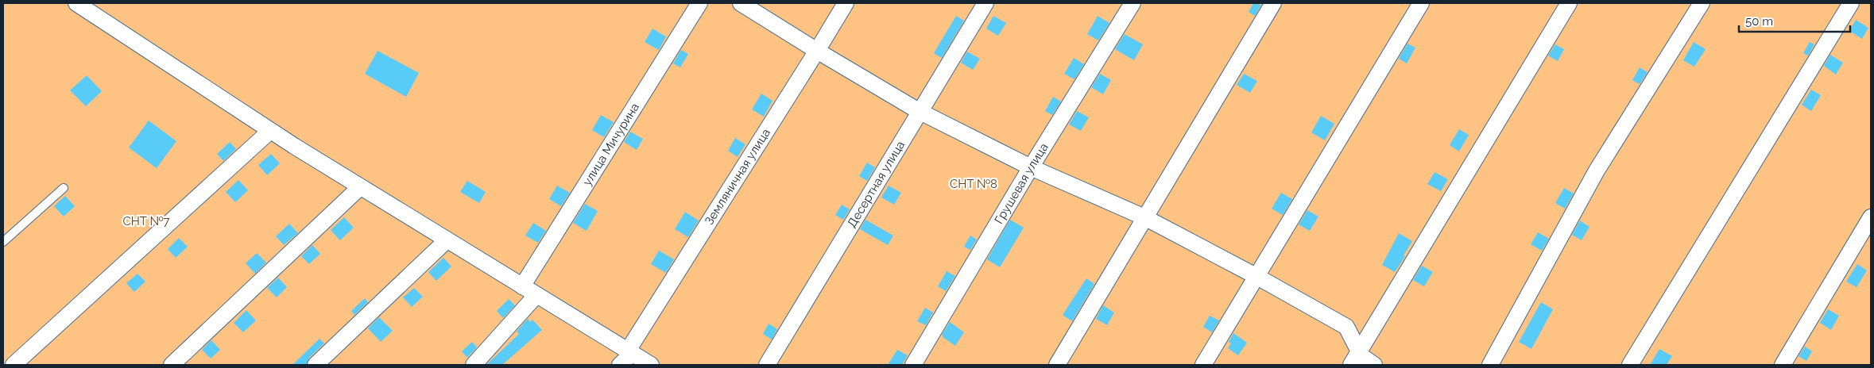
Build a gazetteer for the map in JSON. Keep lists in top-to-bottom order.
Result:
{
  "streets": {
    "street": [
      "улица Мичурина",
      "Земляничная улица",
      "Десертная улица",
      "Грушевая улица"
    ]
  },
  "parks": ["СНТ №8", "СНТ №7"],
  "scale_bar": "50 m"
}
